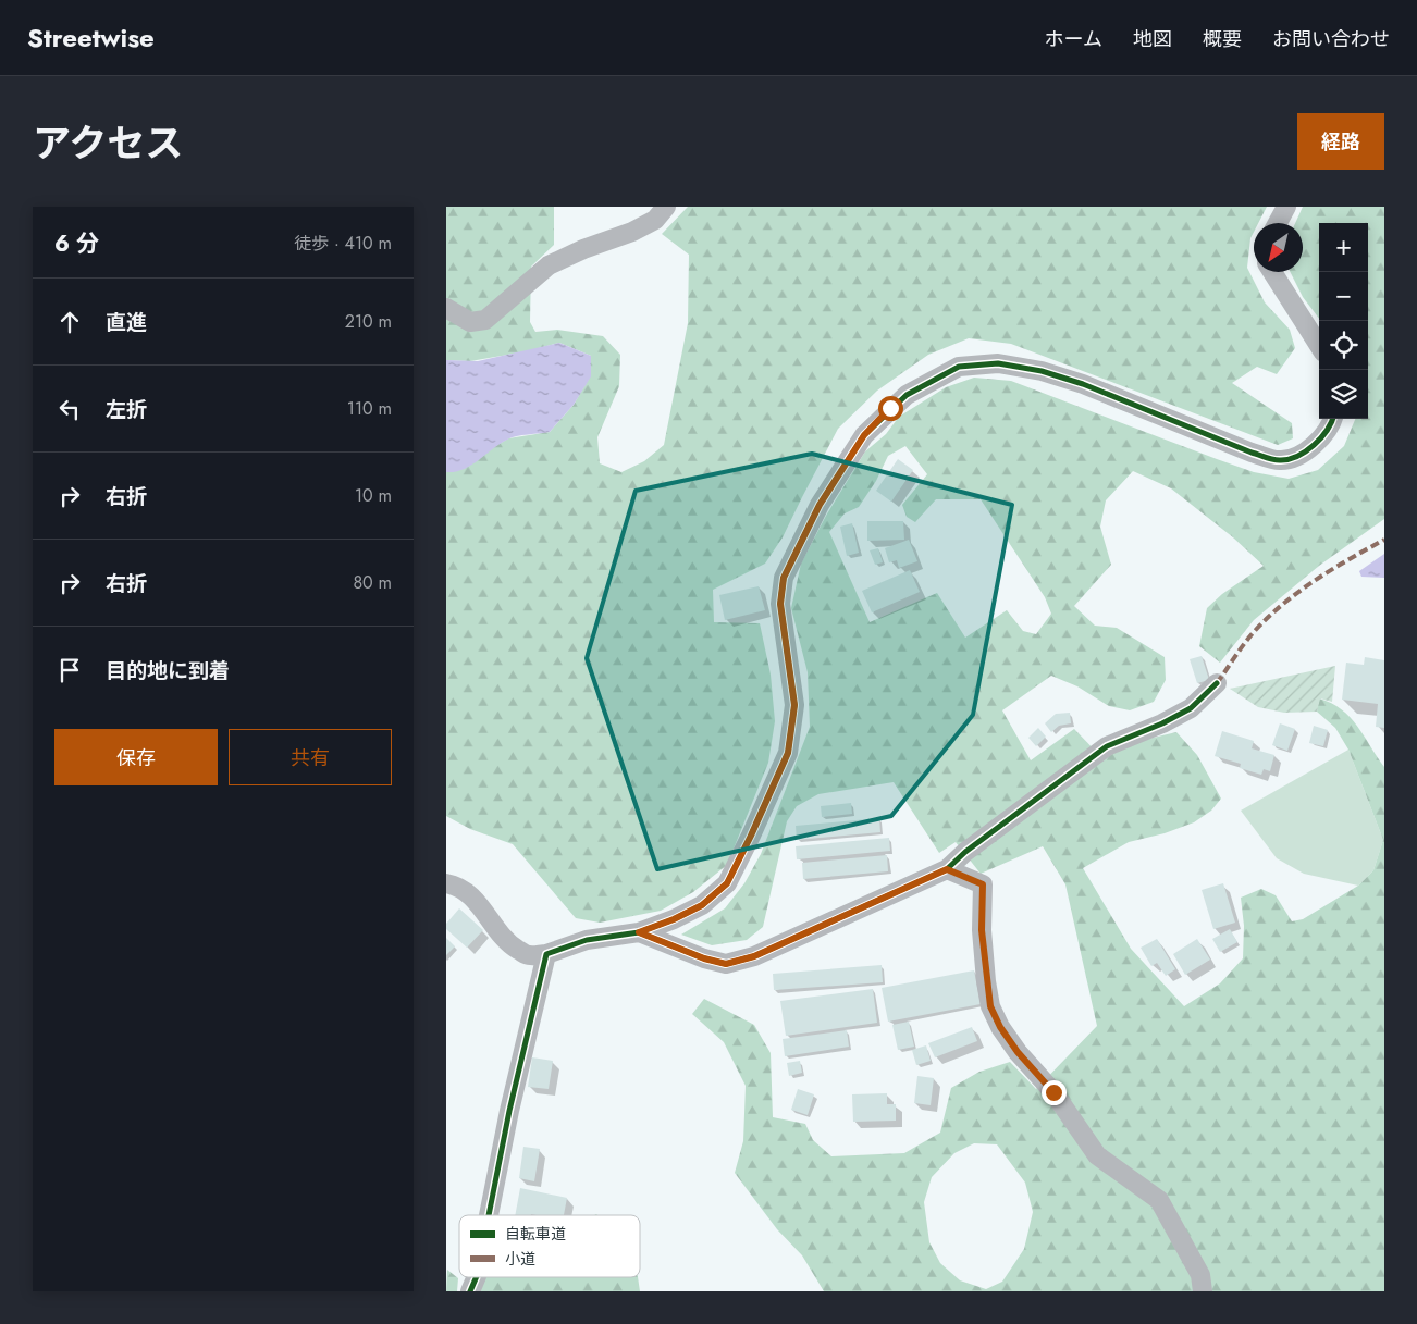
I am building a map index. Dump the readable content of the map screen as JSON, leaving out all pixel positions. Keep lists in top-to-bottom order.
{
  "legend": ["自転車道", "小道"],
  "north": "bottom left",
  "page": {
    "header": "Streetwise",
    "nav": [
      "ホーム",
      "地図",
      "概要",
      "お問い合わせ"
    ],
    "title": "アクセス",
    "buttons": [
      "経路",
      ["保存", "共有"]
    ],
    "heading": ["6 分", "徒歩 · 410 m"],
    "map_buttons": ["+", "−"],
    "list": [
      ["直進", "210 m"],
      ["左折", "110 m"],
      ["右折", "10 m"],
      ["右折", "80 m"],
      "目的地に到着"
    ]
  }
}
